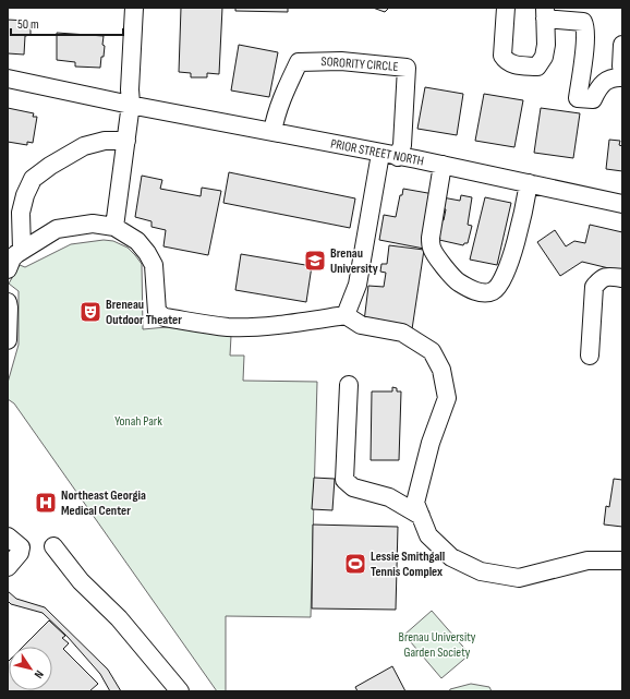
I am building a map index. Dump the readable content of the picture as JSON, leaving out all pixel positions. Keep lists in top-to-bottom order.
{
  "streets": {
    "street": ["SORORITY CIRCLE", "PRIOR STREET NORTH"]
  },
  "crossings": [
    ["SORORITY CIRCLE", "PRIOR STREET NORTH"]
  ],
  "parks": ["Yonah Park", "Brenau University Garden Society"],
  "places": {
    "school or university": ["Brenau University"],
    "theatre": ["Breneau Outdoor Theater"],
    "hospital": ["Northeast Georgia Medical Center"],
    "sports": ["Lessie Smithgall Tennis Complex"]
  },
  "scale_bar": "50 m",
  "north": "bottom right"
}
